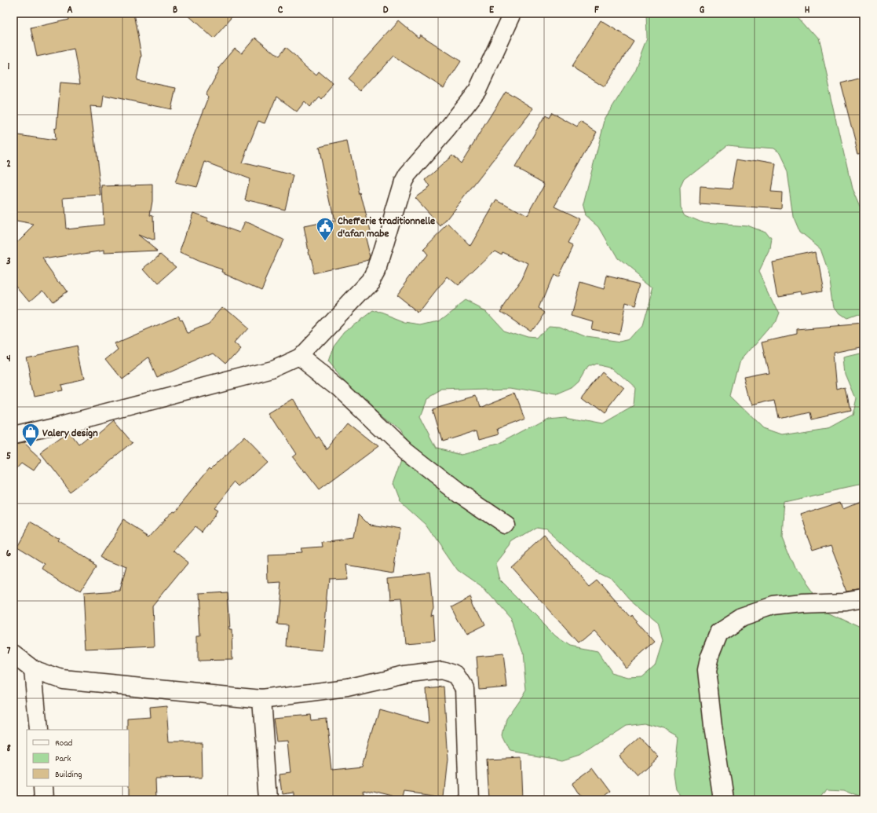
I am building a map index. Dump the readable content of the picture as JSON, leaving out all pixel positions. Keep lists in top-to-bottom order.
{
  "places": {
    "public building": ["Chefferie traditionnelle d'afan mabe"],
    "shop": ["Valery design"]
  },
  "legend": ["Road", "Park", "Building"],
  "grid": {
    "columns": [
      "A",
      "B",
      "C",
      "D",
      "E",
      "F",
      "G",
      "H"
    ],
    "rows": [
      "1",
      "2",
      "3",
      "4",
      "5",
      "6",
      "7",
      "8"
    ]
  }
}
